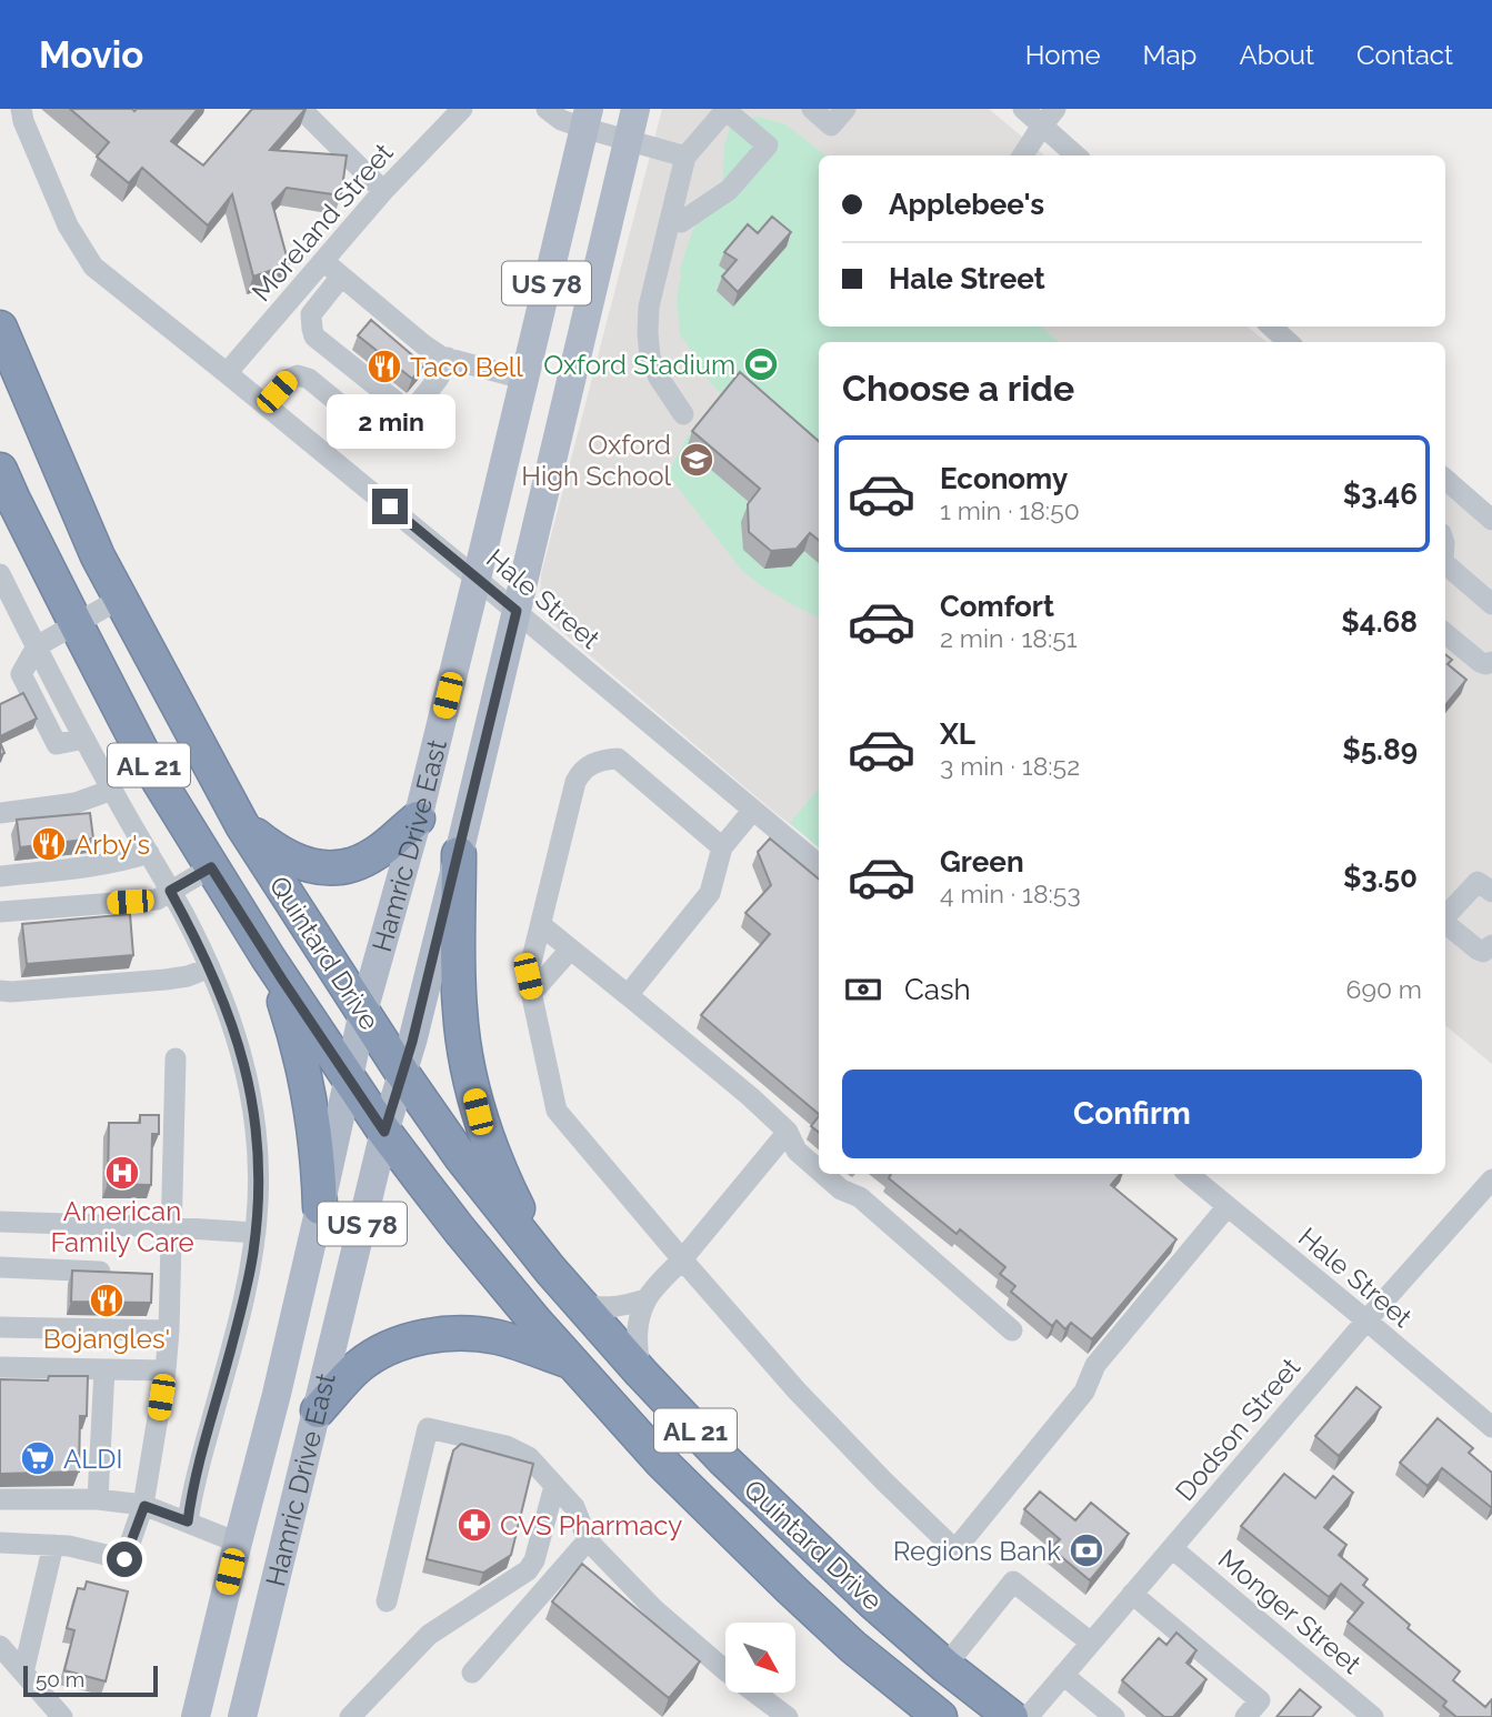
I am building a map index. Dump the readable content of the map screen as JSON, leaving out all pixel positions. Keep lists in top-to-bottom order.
{
  "streets": {
    "highway": ["AL 21", "Quintard Drive"],
    "main road": ["US 78", "Hamric Drive East"],
    "street": [
      "Moreland Street",
      "Hale Street",
      "Dodson Street",
      "Monger Street"
    ]
  },
  "crossings": [
    ["Moreland Street", "Hale Street"],
    ["Hale Street", "Hamric Drive East"],
    ["Hale Street", "Dodson Street"],
    ["Hamric Drive East", "Quintard Drive"],
    ["Dodson Street", "Monger Street"]
  ],
  "places": {
    "sports": ["Oxford Stadium"],
    "restaurant": ["Taco Bell", "Arby's", "Bojangles'"],
    "school or university": ["Oxford High School"],
    "hospital": ["American Family Care"],
    "supermarket": ["ALDI"],
    "pharmacy": ["CVS Pharmacy"],
    "bank": ["Regions Bank"]
  },
  "scale_bar": "50 m",
  "north": "bottom right",
  "page": {
    "header": "Movio",
    "nav": [
      "Home",
      "Map",
      "About",
      "Contact"
    ],
    "banner": ["Applebee's", "Hale Street"],
    "heading": "Choose a ride",
    "bubble": "2 min",
    "list": [
      {
        "name": "Economy",
        "note": "1 min · 18:50",
        "value": "$3.46"
      },
      {
        "name": "Comfort",
        "note": "2 min · 18:51",
        "value": "$4.68"
      },
      {
        "name": "XL",
        "note": "3 min · 18:52",
        "value": "$5.89"
      },
      {
        "name": "Green",
        "note": "4 min · 18:53",
        "value": "$3.50"
      }
    ],
    "pay": ["Cash", "690 m"],
    "buttons": "Confirm",
    "scale": "50 m"
  }
}
